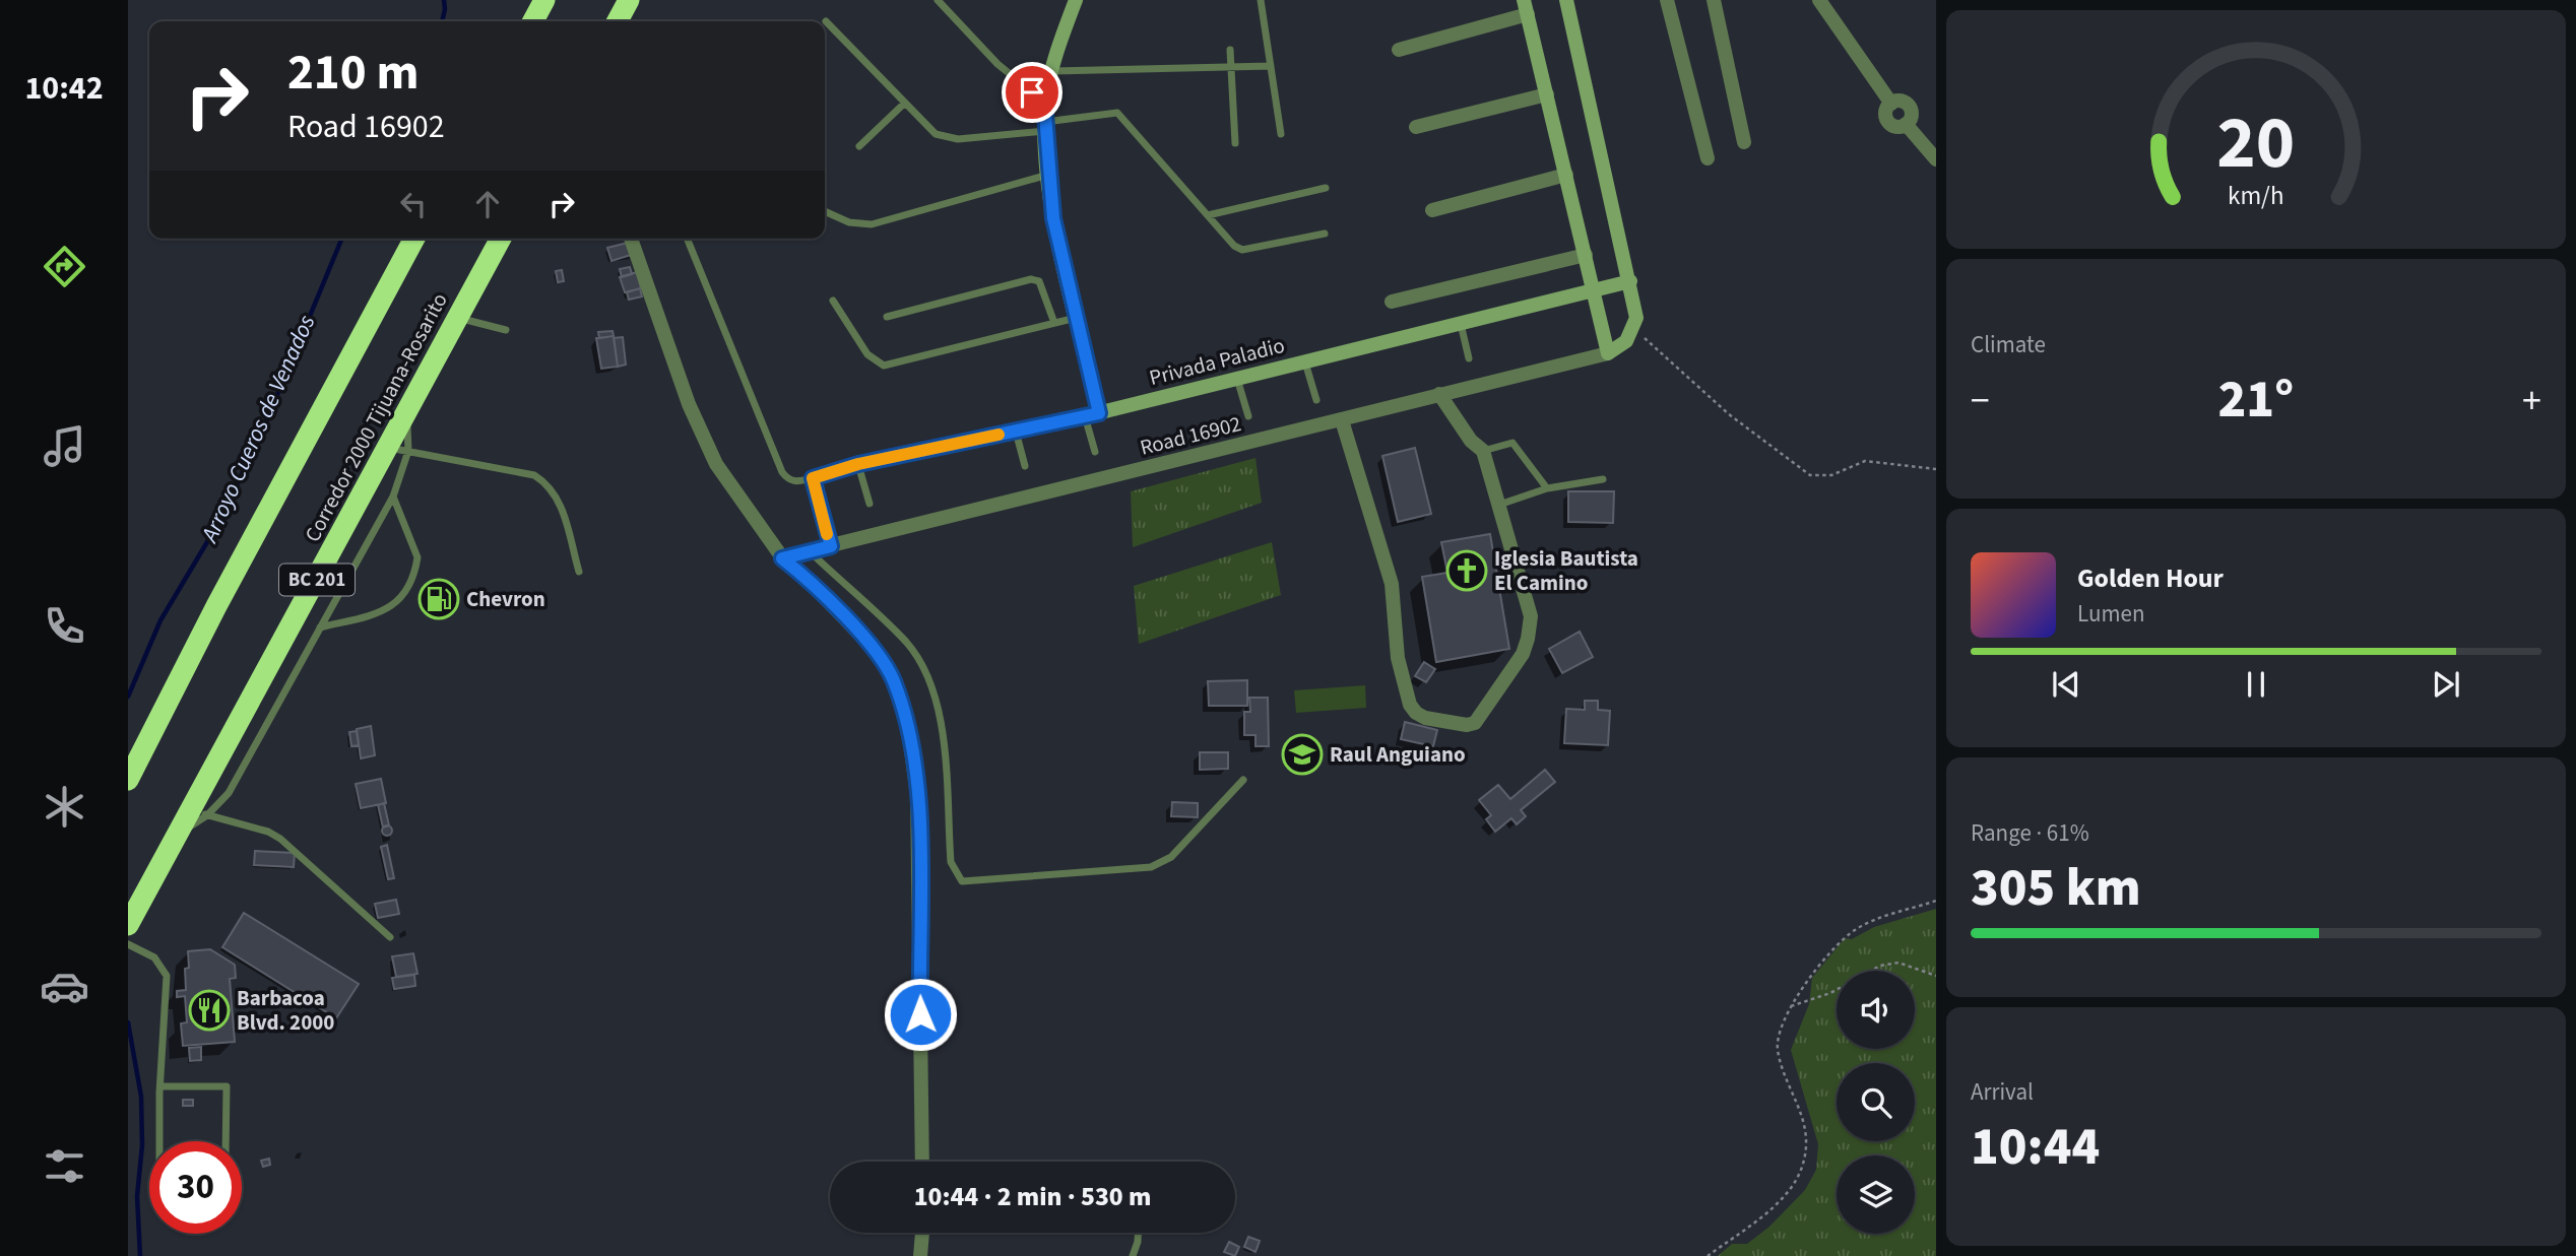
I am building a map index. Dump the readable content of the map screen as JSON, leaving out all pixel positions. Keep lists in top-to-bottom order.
{
  "streets": {
    "highway": ["Corredor 2000 Tijuana-Rosarito", "BC 201"],
    "street": ["Privada Paladio", "Road 16902"]
  },
  "water": ["Arroyo Cueros de Venados"],
  "places": {
    "church": ["Iglesia Bautista El Camino"],
    "fuel station": ["Chevron"],
    "school or university": ["Raul Anguiano"],
    "restaurant": ["Barbacoa Blvd. 2000"]
  },
  "page": {
    "tabs": "10:42",
    "turn": ["210 m", "Road 16902"],
    "tile": [
      "Climate",
      ["Range · 61%", "305 km"],
      ["Arrival", "10:44"]
    ],
    "heat": ["−", "21°", "+"],
    "song": ["Golden Hour", "Lumen"],
    "limit": "30",
    "trip": "10:44 · 2 min · 530 m",
    "gauge": ["20", "km/h"]
  }
}
